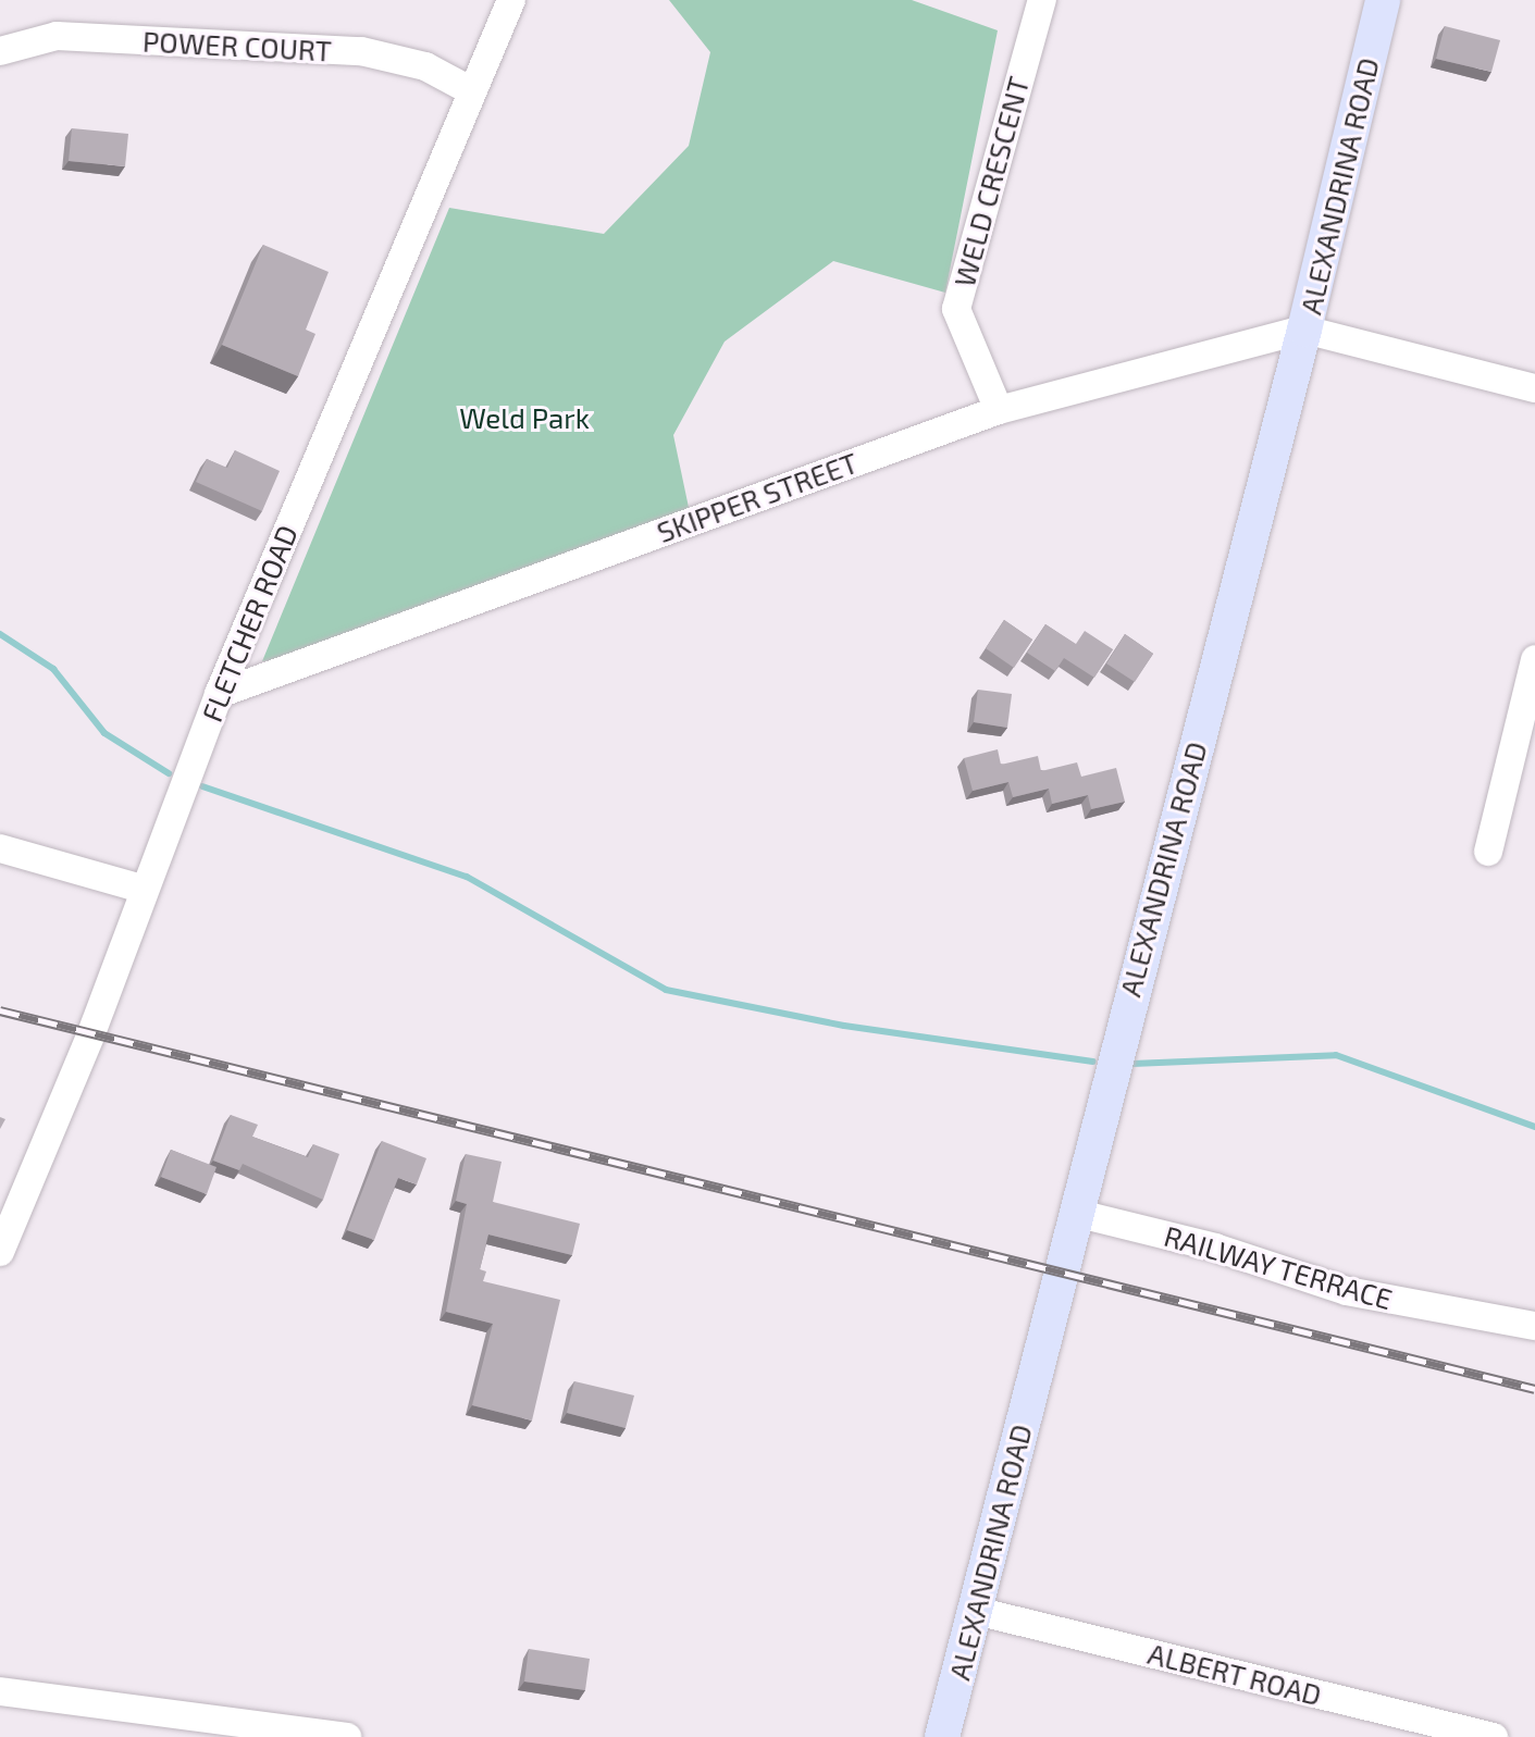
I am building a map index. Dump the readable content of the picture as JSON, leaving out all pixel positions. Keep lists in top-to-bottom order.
{
  "streets": {
    "main road": ["ALEXANDRINA ROAD"],
    "street": [
      "POWER COURT",
      "WELD CRESCENT",
      "SKIPPER STREET",
      "FLETCHER ROAD",
      "RAILWAY TERRACE",
      "ALBERT ROAD"
    ]
  },
  "crossings": [
    ["POWER COURT", "FLETCHER ROAD"],
    ["WELD CRESCENT", "SKIPPER STREET"],
    ["ALEXANDRINA ROAD", "SKIPPER STREET"],
    ["ALEXANDRINA ROAD", "RAILWAY TERRACE"],
    ["ALEXANDRINA ROAD", "ALBERT ROAD"],
    ["SKIPPER STREET", "FLETCHER ROAD"]
  ],
  "parks": ["Weld Park"]
}
